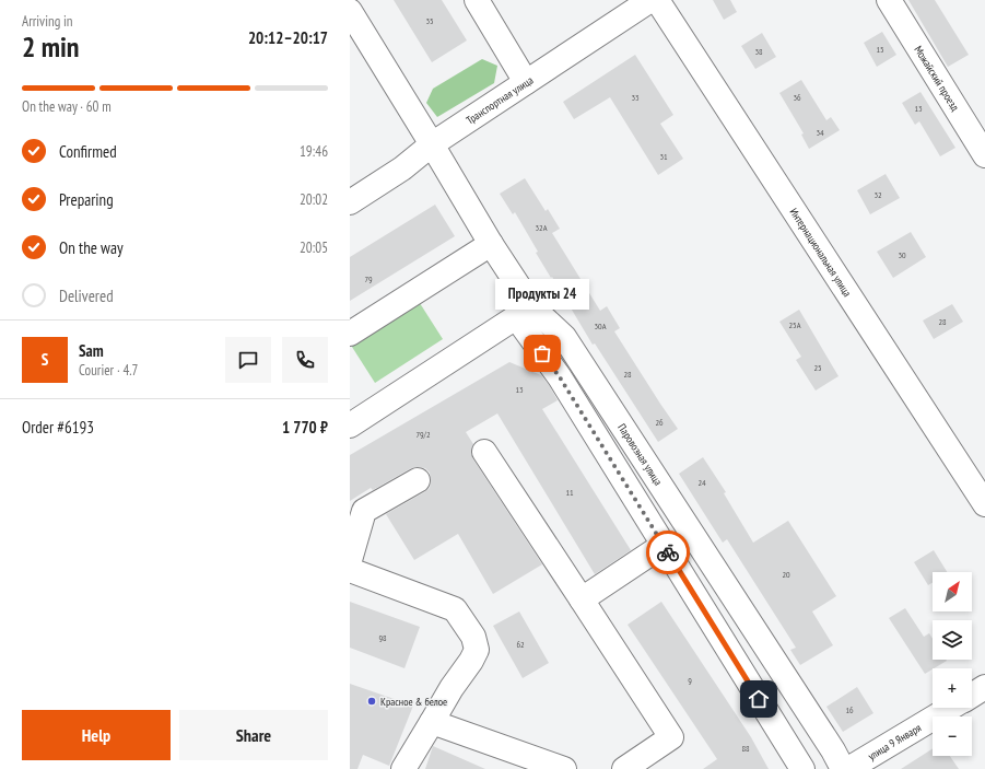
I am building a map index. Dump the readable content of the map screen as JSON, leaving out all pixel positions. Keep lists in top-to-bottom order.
{
  "streets": {
    "street": [
      "Можайский проезд",
      "Транспортная улица",
      "Интернациональная улица",
      "Паровозная улица",
      "улица 9 Января"
    ]
  },
  "crossings": [
    ["Транспортная улица", "Паровозная улица"]
  ],
  "places": ["Продукты 24", "Красное & белое"],
  "house_numbers": [
    "35",
    "15",
    "38",
    "33",
    "36",
    "13",
    "34",
    "31",
    "32",
    "32А",
    "30",
    "79",
    "28",
    "25А",
    "30А",
    "25",
    "28",
    "13",
    "26",
    "79/2",
    "24",
    "11",
    "20",
    "98",
    "62",
    "9",
    "16",
    "88"
  ],
  "north": "top right",
  "page": {
    "heading": ["2 min", "Arriving in", "20:12–20:17"],
    "panel": [
      "Sam",
      "Courier · 4.7",
      "Order #6193",
      "1 770 ₽"
    ],
    "bar": "On the way · 60 m",
    "list": [
      ["Confirmed", "19:46"],
      ["Preparing", "20:02"],
      ["On the way", "20:05"],
      "Delivered"
    ],
    "bubble": "Продукты 24",
    "round": "S",
    "map_buttons": ["+", "−"],
    "buttons": ["Help", "Share"]
  }
}
